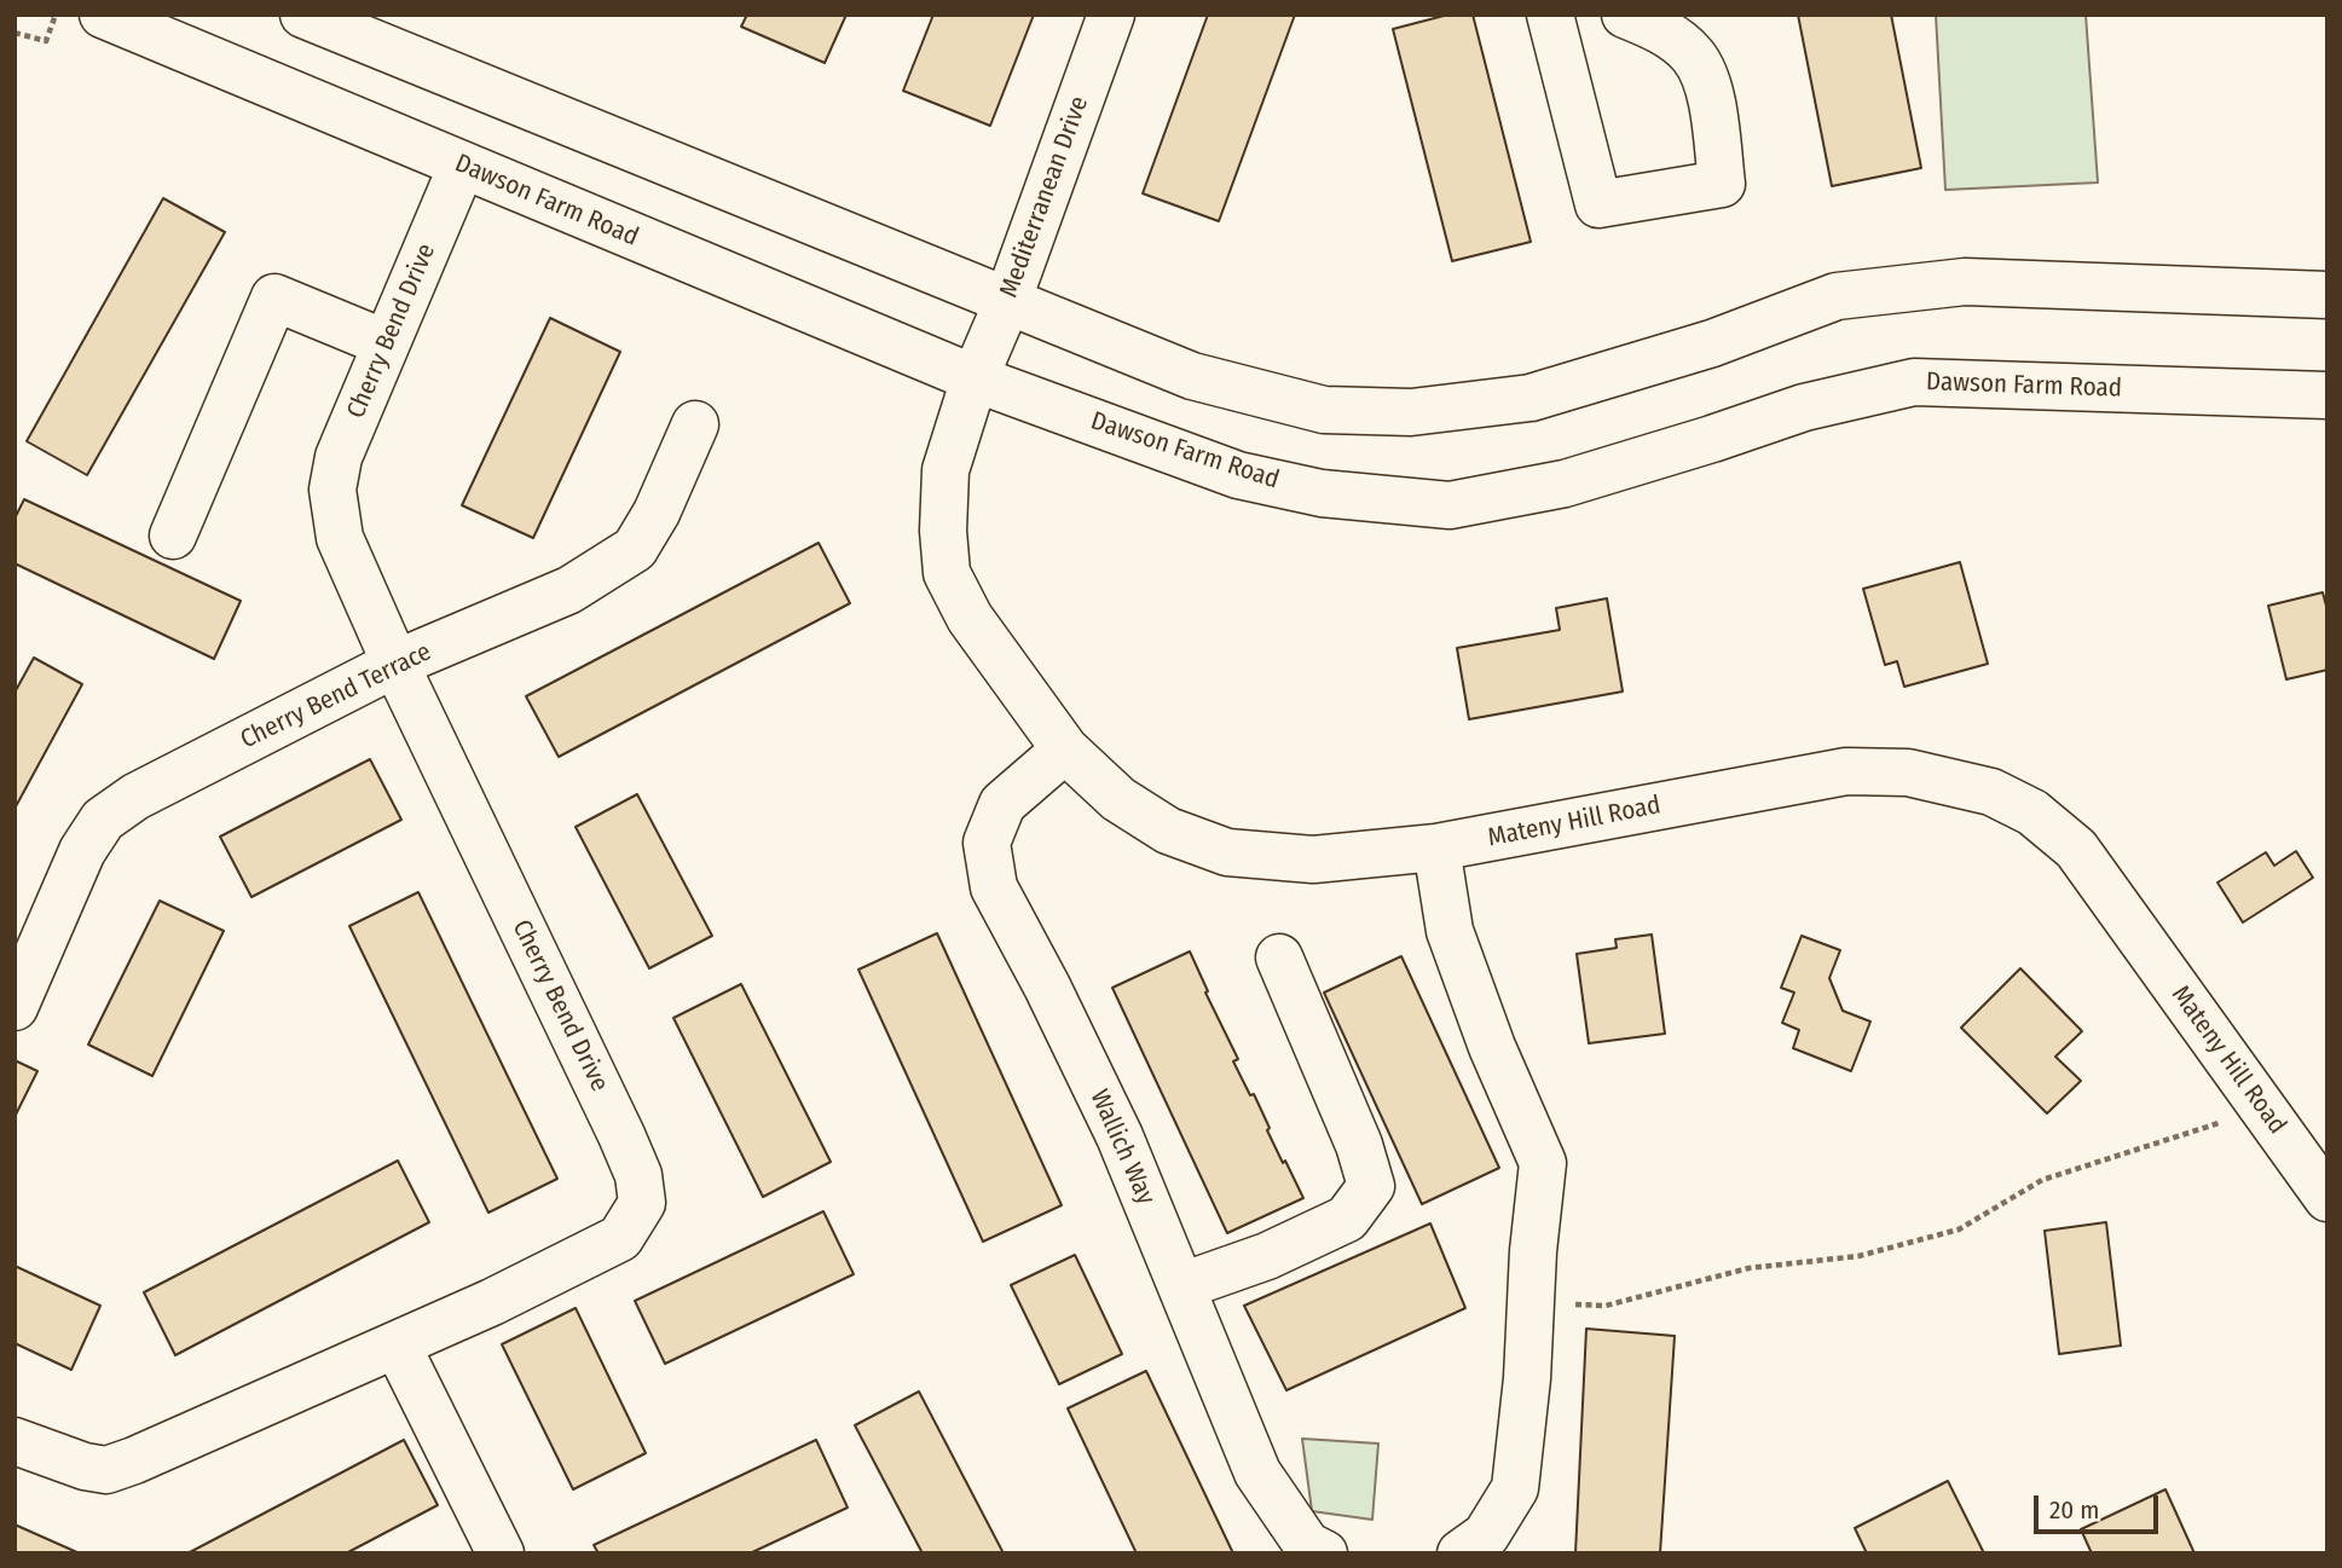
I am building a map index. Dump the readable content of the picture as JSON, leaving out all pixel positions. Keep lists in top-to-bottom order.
{
  "streets": {
    "street": [
      "Mediterranean Drive",
      "Dawson Farm Road",
      "Cherry Bend Drive",
      "Cherry Bend Terrace",
      "Mateny Hill Road",
      "Wallich Way"
    ]
  },
  "crossings": [
    ["Mediterranean Drive", "Dawson Farm Road"],
    ["Mediterranean Drive", "Mateny Hill Road"],
    ["Dawson Farm Road", "Cherry Bend Drive"],
    ["Dawson Farm Road", "Mateny Hill Road"],
    ["Cherry Bend Drive", "Cherry Bend Terrace"],
    ["Mateny Hill Road", "Wallich Way"]
  ],
  "scale_bar": "20 m"
}
